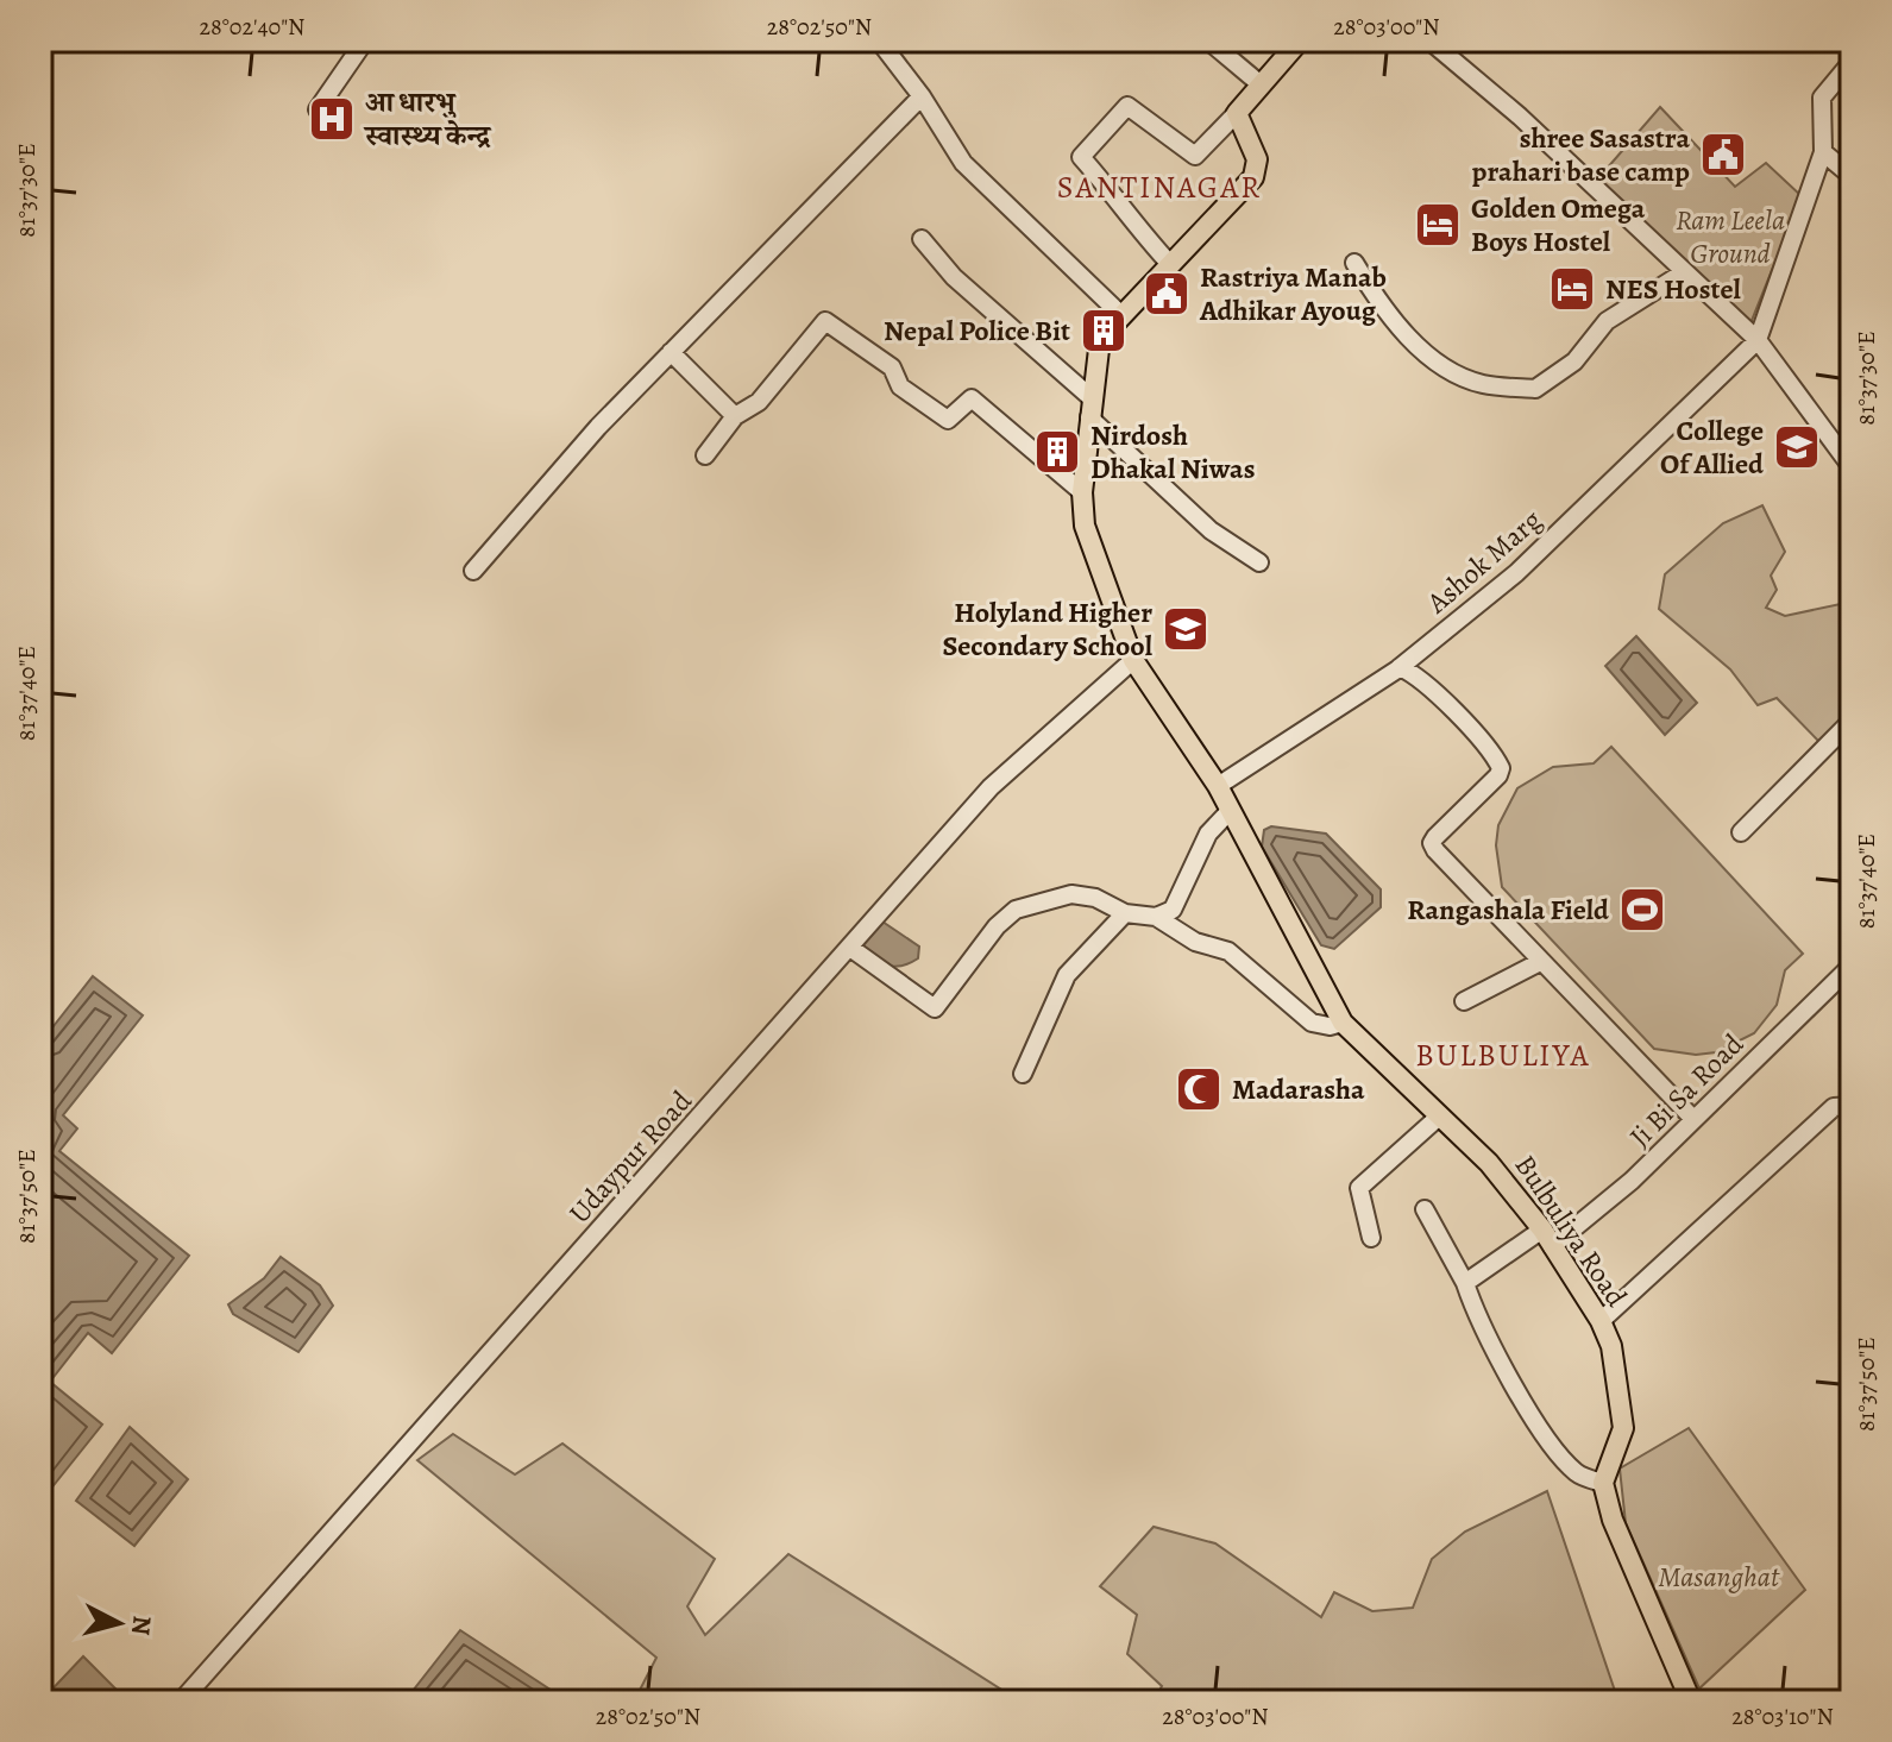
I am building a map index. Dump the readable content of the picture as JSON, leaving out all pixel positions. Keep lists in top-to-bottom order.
{
  "streets": {
    "main road": ["Bulbuliya Road"],
    "street": ["Ashok Marg", "Ji Bi Sa Road", "Udaypur Road"]
  },
  "crossings": [
    ["Ashok Marg", "Bulbuliya Road"],
    ["Ji Bi Sa Road", "Bulbuliya Road"],
    ["Udaypur Road", "Bulbuliya Road"]
  ],
  "districts": ["SANTINAGAR", "BULBULIYA"],
  "parks": ["Ram Leela Ground", "Masanghat"],
  "places": {
    "hospital": ["आ धारभु स्वास्थ्य केन्द्र"],
    "public building": ["shree Sasastra prahari base camp", "Rastriya Manab Adhikar Ayoug"],
    "hotel": ["Golden Omega Boys Hostel", "NES Hostel"],
    "building": ["Nepal Police Bit", "Nirdosh Dhakal Niwas"],
    "school or university": ["College Of Allied", "Holyland Higher Secondary School"],
    "sports": ["Rangashala Field"],
    "mosque": ["Madarasha"]
  },
  "north": "right",
  "coordinates": [
    "28°02'40\"N",
    "28°02'50\"N",
    "28°03'00\"N",
    "81°37'30\"E",
    "81°37'40\"E",
    "81°37'50\"E",
    "28°03'10\"N"
  ]
}
